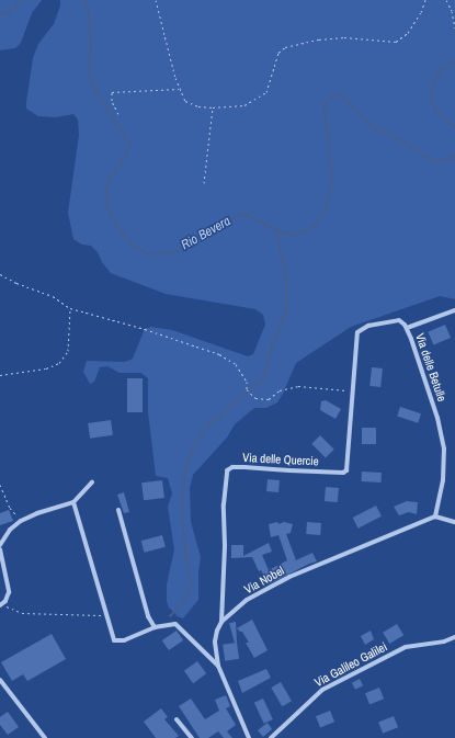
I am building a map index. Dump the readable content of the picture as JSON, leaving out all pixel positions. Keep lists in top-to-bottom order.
{
  "streets": {
    "street": [
      "Via delle Betulle",
      "Via delle Quercie",
      "Via Nobel",
      "Via Galileo Galilei"
    ]
  },
  "crossings": [
    ["Via delle Betulle", "Via delle Quercie"],
    ["Via delle Betulle", "Via Nobel"],
    ["Via delle Quercie", "Via Nobel"]
  ],
  "water": ["Rio Bevera"]
}
